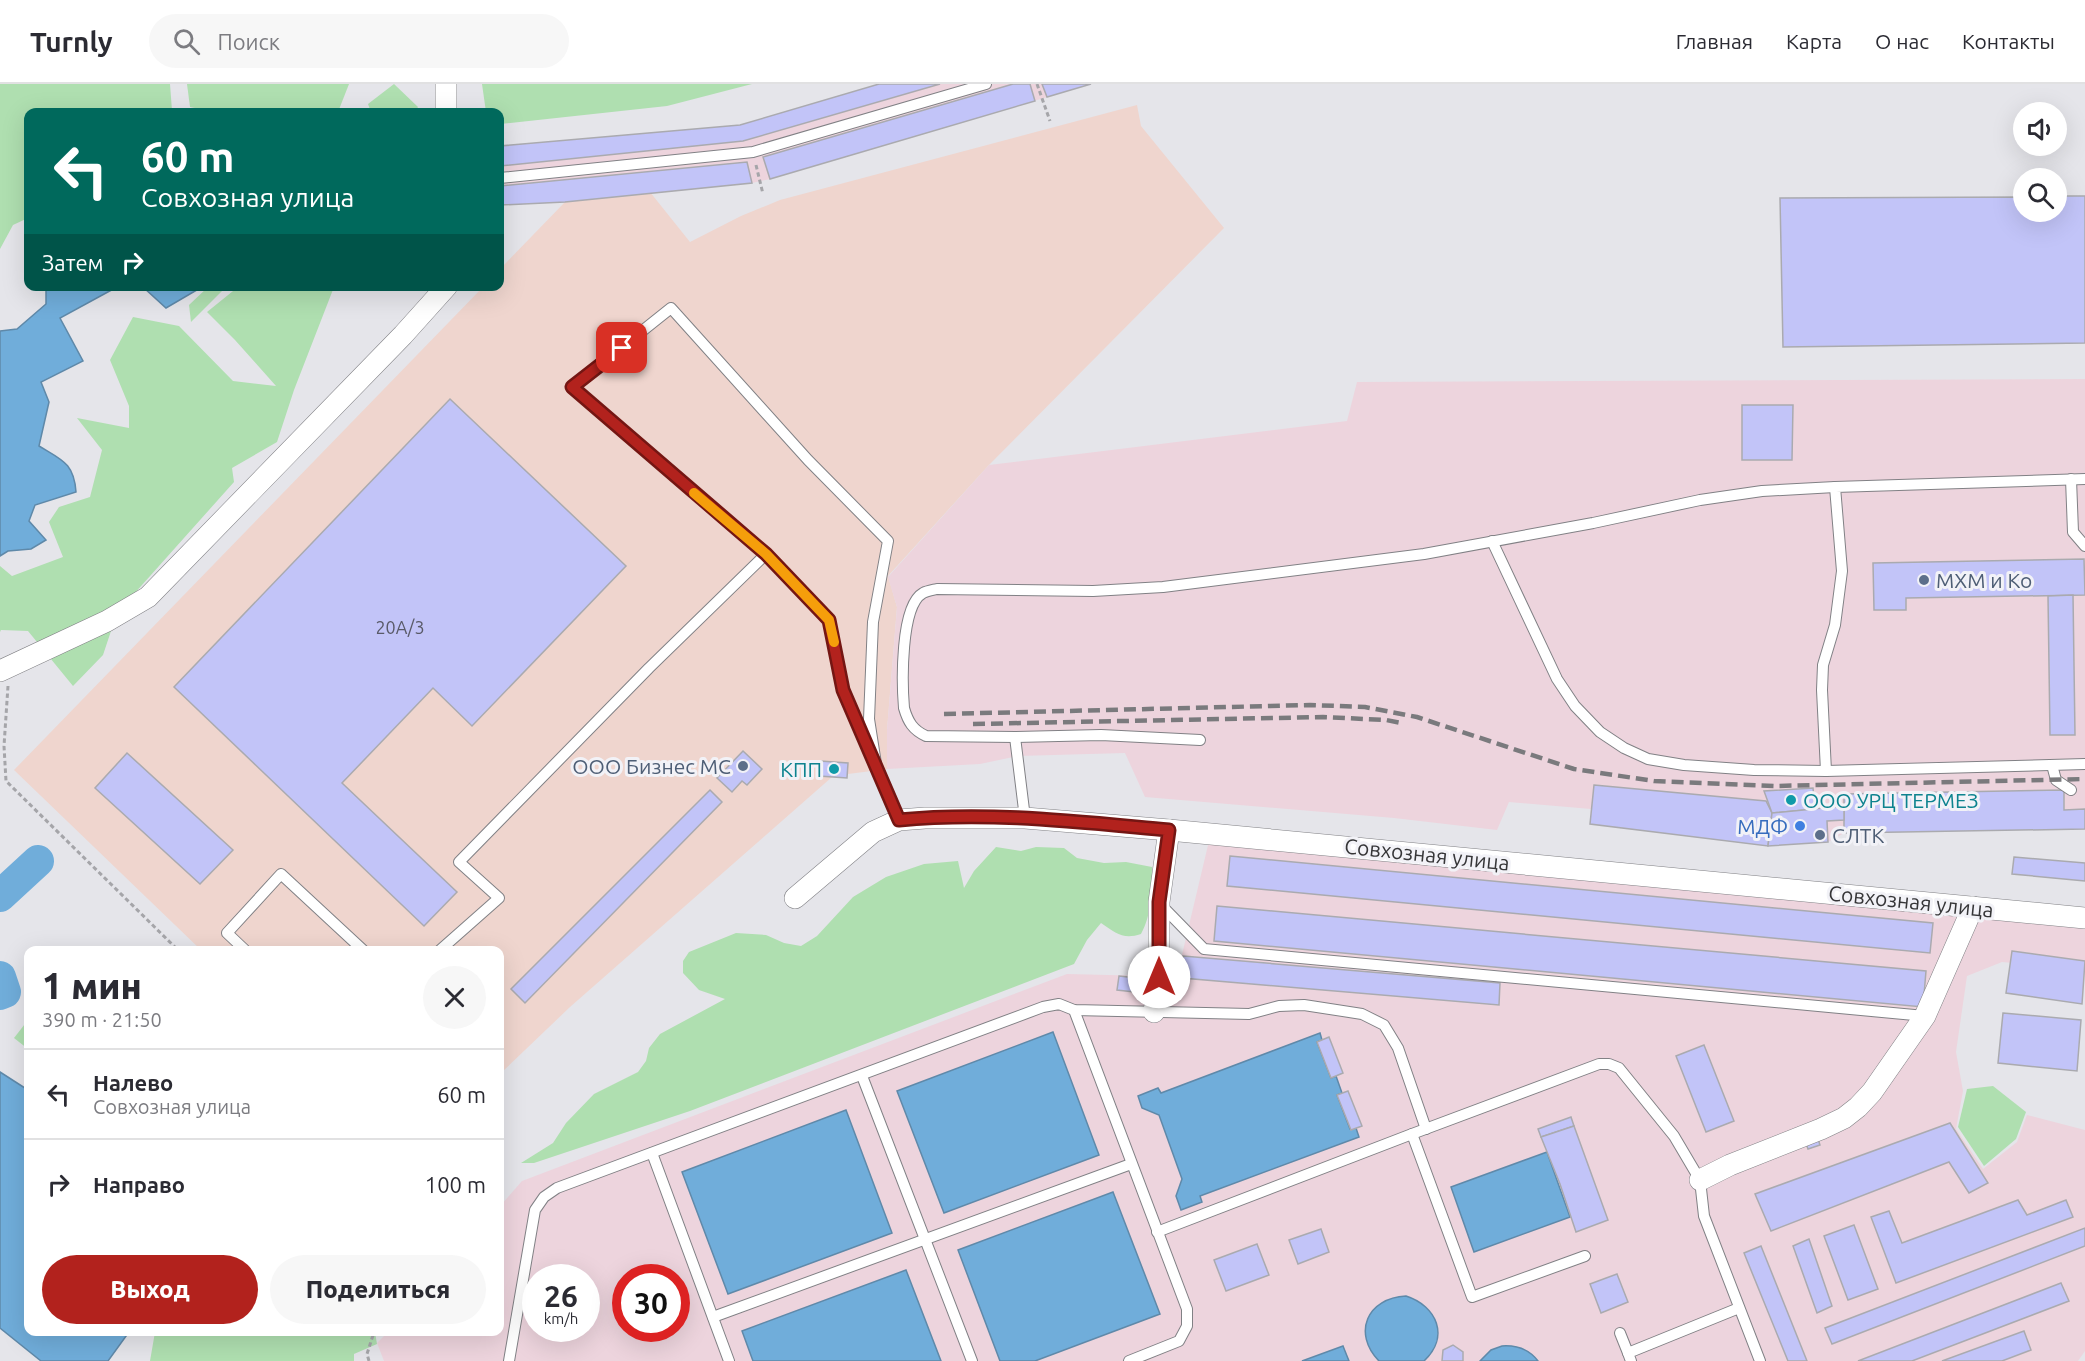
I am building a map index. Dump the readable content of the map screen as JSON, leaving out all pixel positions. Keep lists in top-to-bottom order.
{
  "streets": {
    "street": ["Совхозная улица"]
  },
  "places": [
    "МХМ и Ко",
    "ООО Бизнес МС",
    "КПП",
    "ООО УРЦ ТЕРМЕЗ",
    "МДФ",
    "СЛТК"
  ],
  "house_numbers": ["20А/3"],
  "page": {
    "header": "Turnly",
    "search": "Поиск",
    "nav": [
      "Главная",
      "Карта",
      "О нас",
      "Контакты"
    ],
    "turn": ["60 m", "Совхозная улица"],
    "then": "Затем",
    "heading": ["1 мин", "390 m · 21:50"],
    "list": [
      {
        "name": "Налево",
        "note": "Совхозная улица",
        "value": "60 m"
      },
      {
        "name": "Направо",
        "value": "100 m"
      }
    ],
    "buttons": ["Выход", "Поделиться"],
    "speed": "26 km/h",
    "limit": "30"
  }
}
